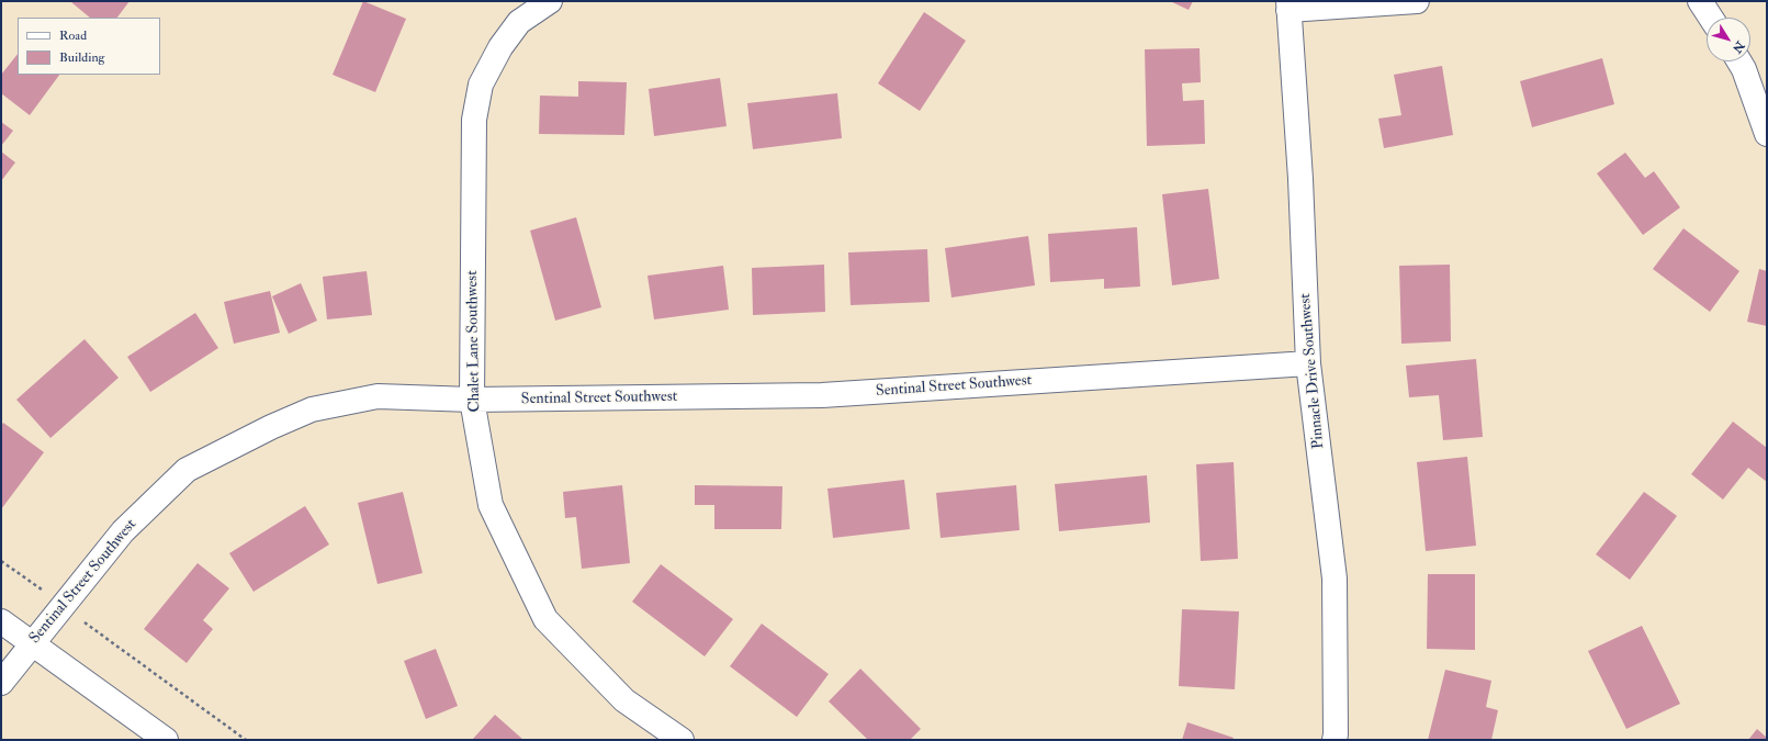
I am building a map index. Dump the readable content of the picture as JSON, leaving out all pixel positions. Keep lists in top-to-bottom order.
{
  "streets": {
    "street": ["Chalet Lane Southwest", "Pinnacle Drive Southwest", "Sentinal Street Southwest"]
  },
  "crossings": [
    ["Chalet Lane Southwest", "Sentinal Street Southwest"],
    ["Pinnacle Drive Southwest", "Sentinal Street Southwest"]
  ],
  "legend": ["Road", "Building"],
  "north": "bottom right"
}
